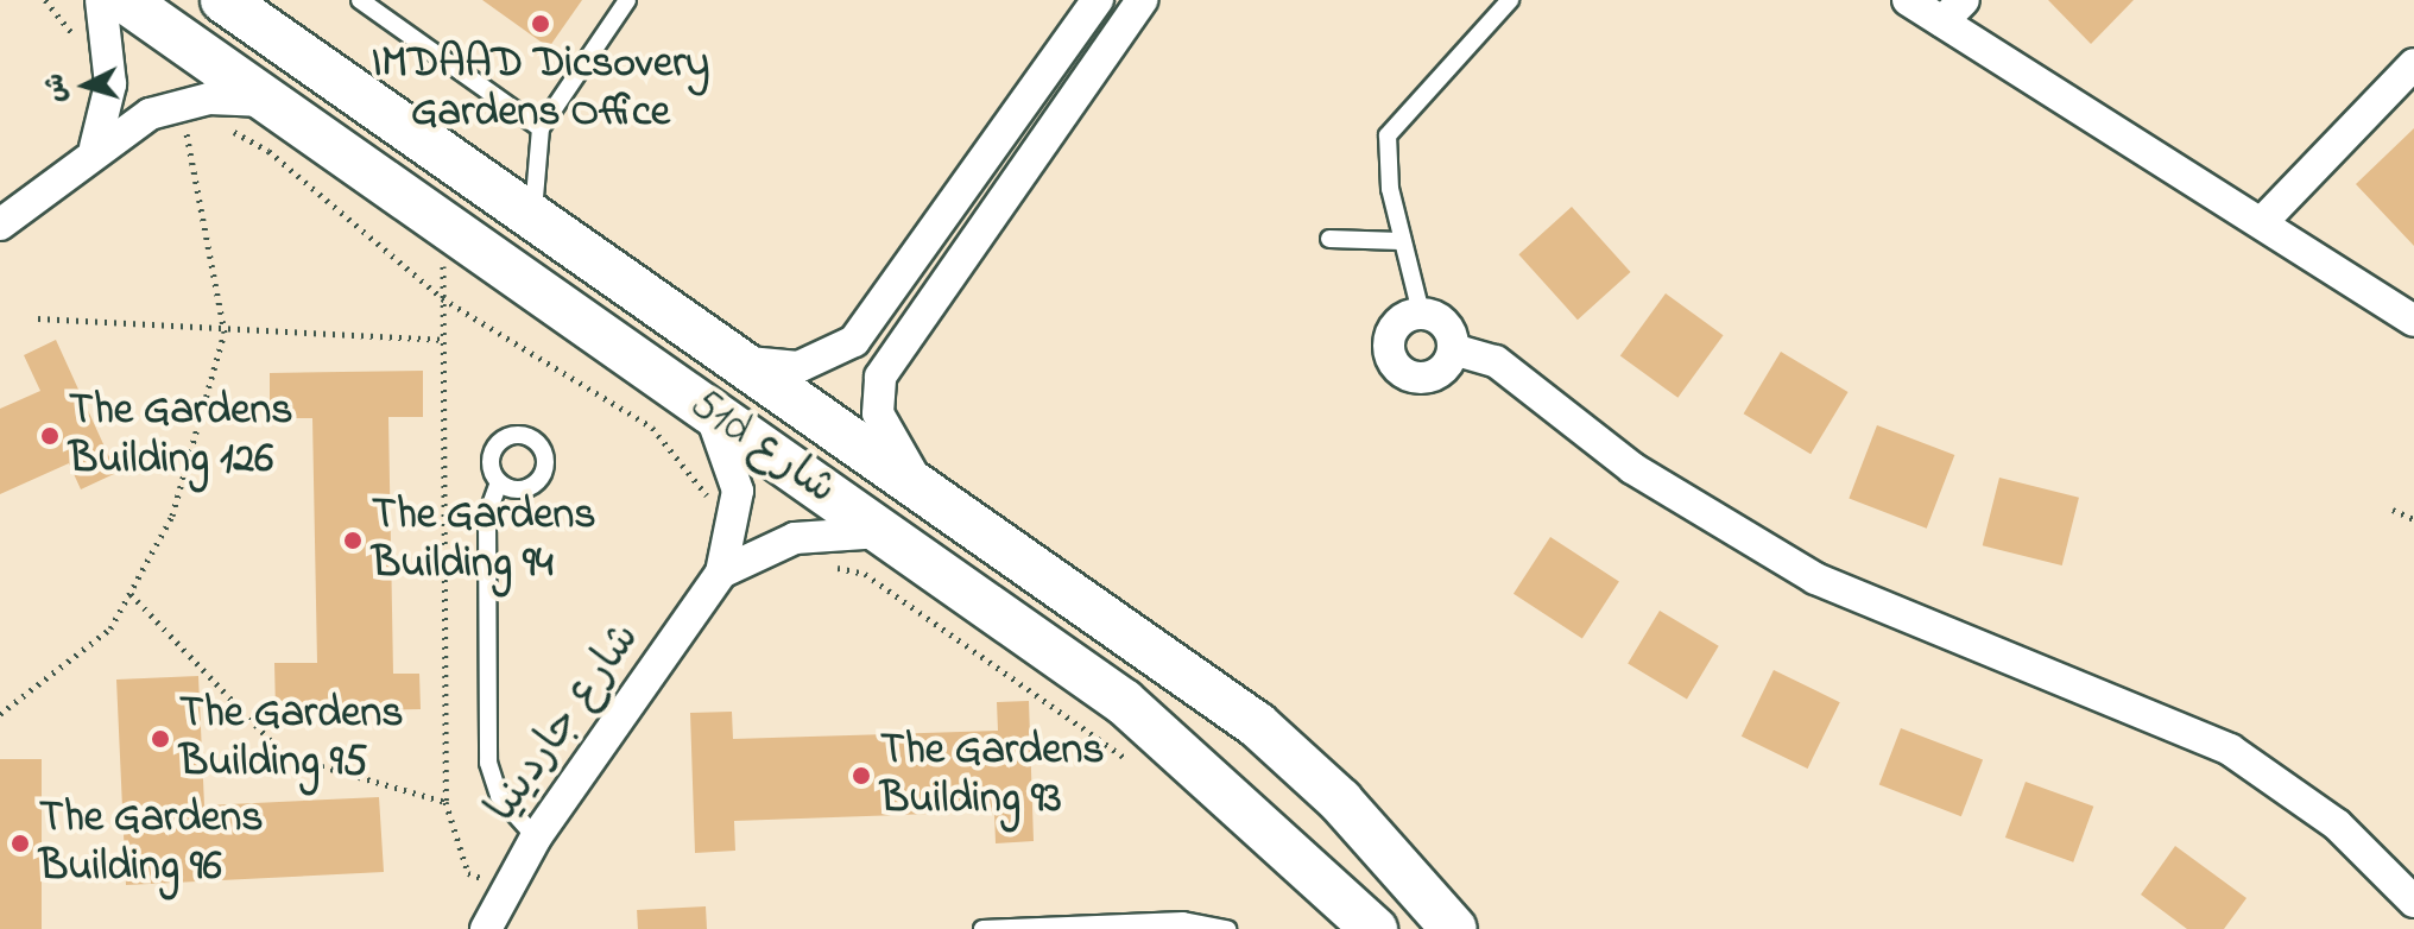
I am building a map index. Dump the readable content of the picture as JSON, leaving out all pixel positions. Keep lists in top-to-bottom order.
{
  "streets": {
    "street": ["51d شارع", "شارع جاردينيا"]
  },
  "crossings": [
    ["51d شارع", "شارع جاردينيا"]
  ],
  "places": [
    "IMDAAD Dicsovery Gardens Office",
    "The Gardens Building 126",
    "The Gardens Building 94",
    "The Gardens Building 95",
    "The Gardens Building 93",
    "The Gardens Building 96"
  ],
  "north": "left"
}
